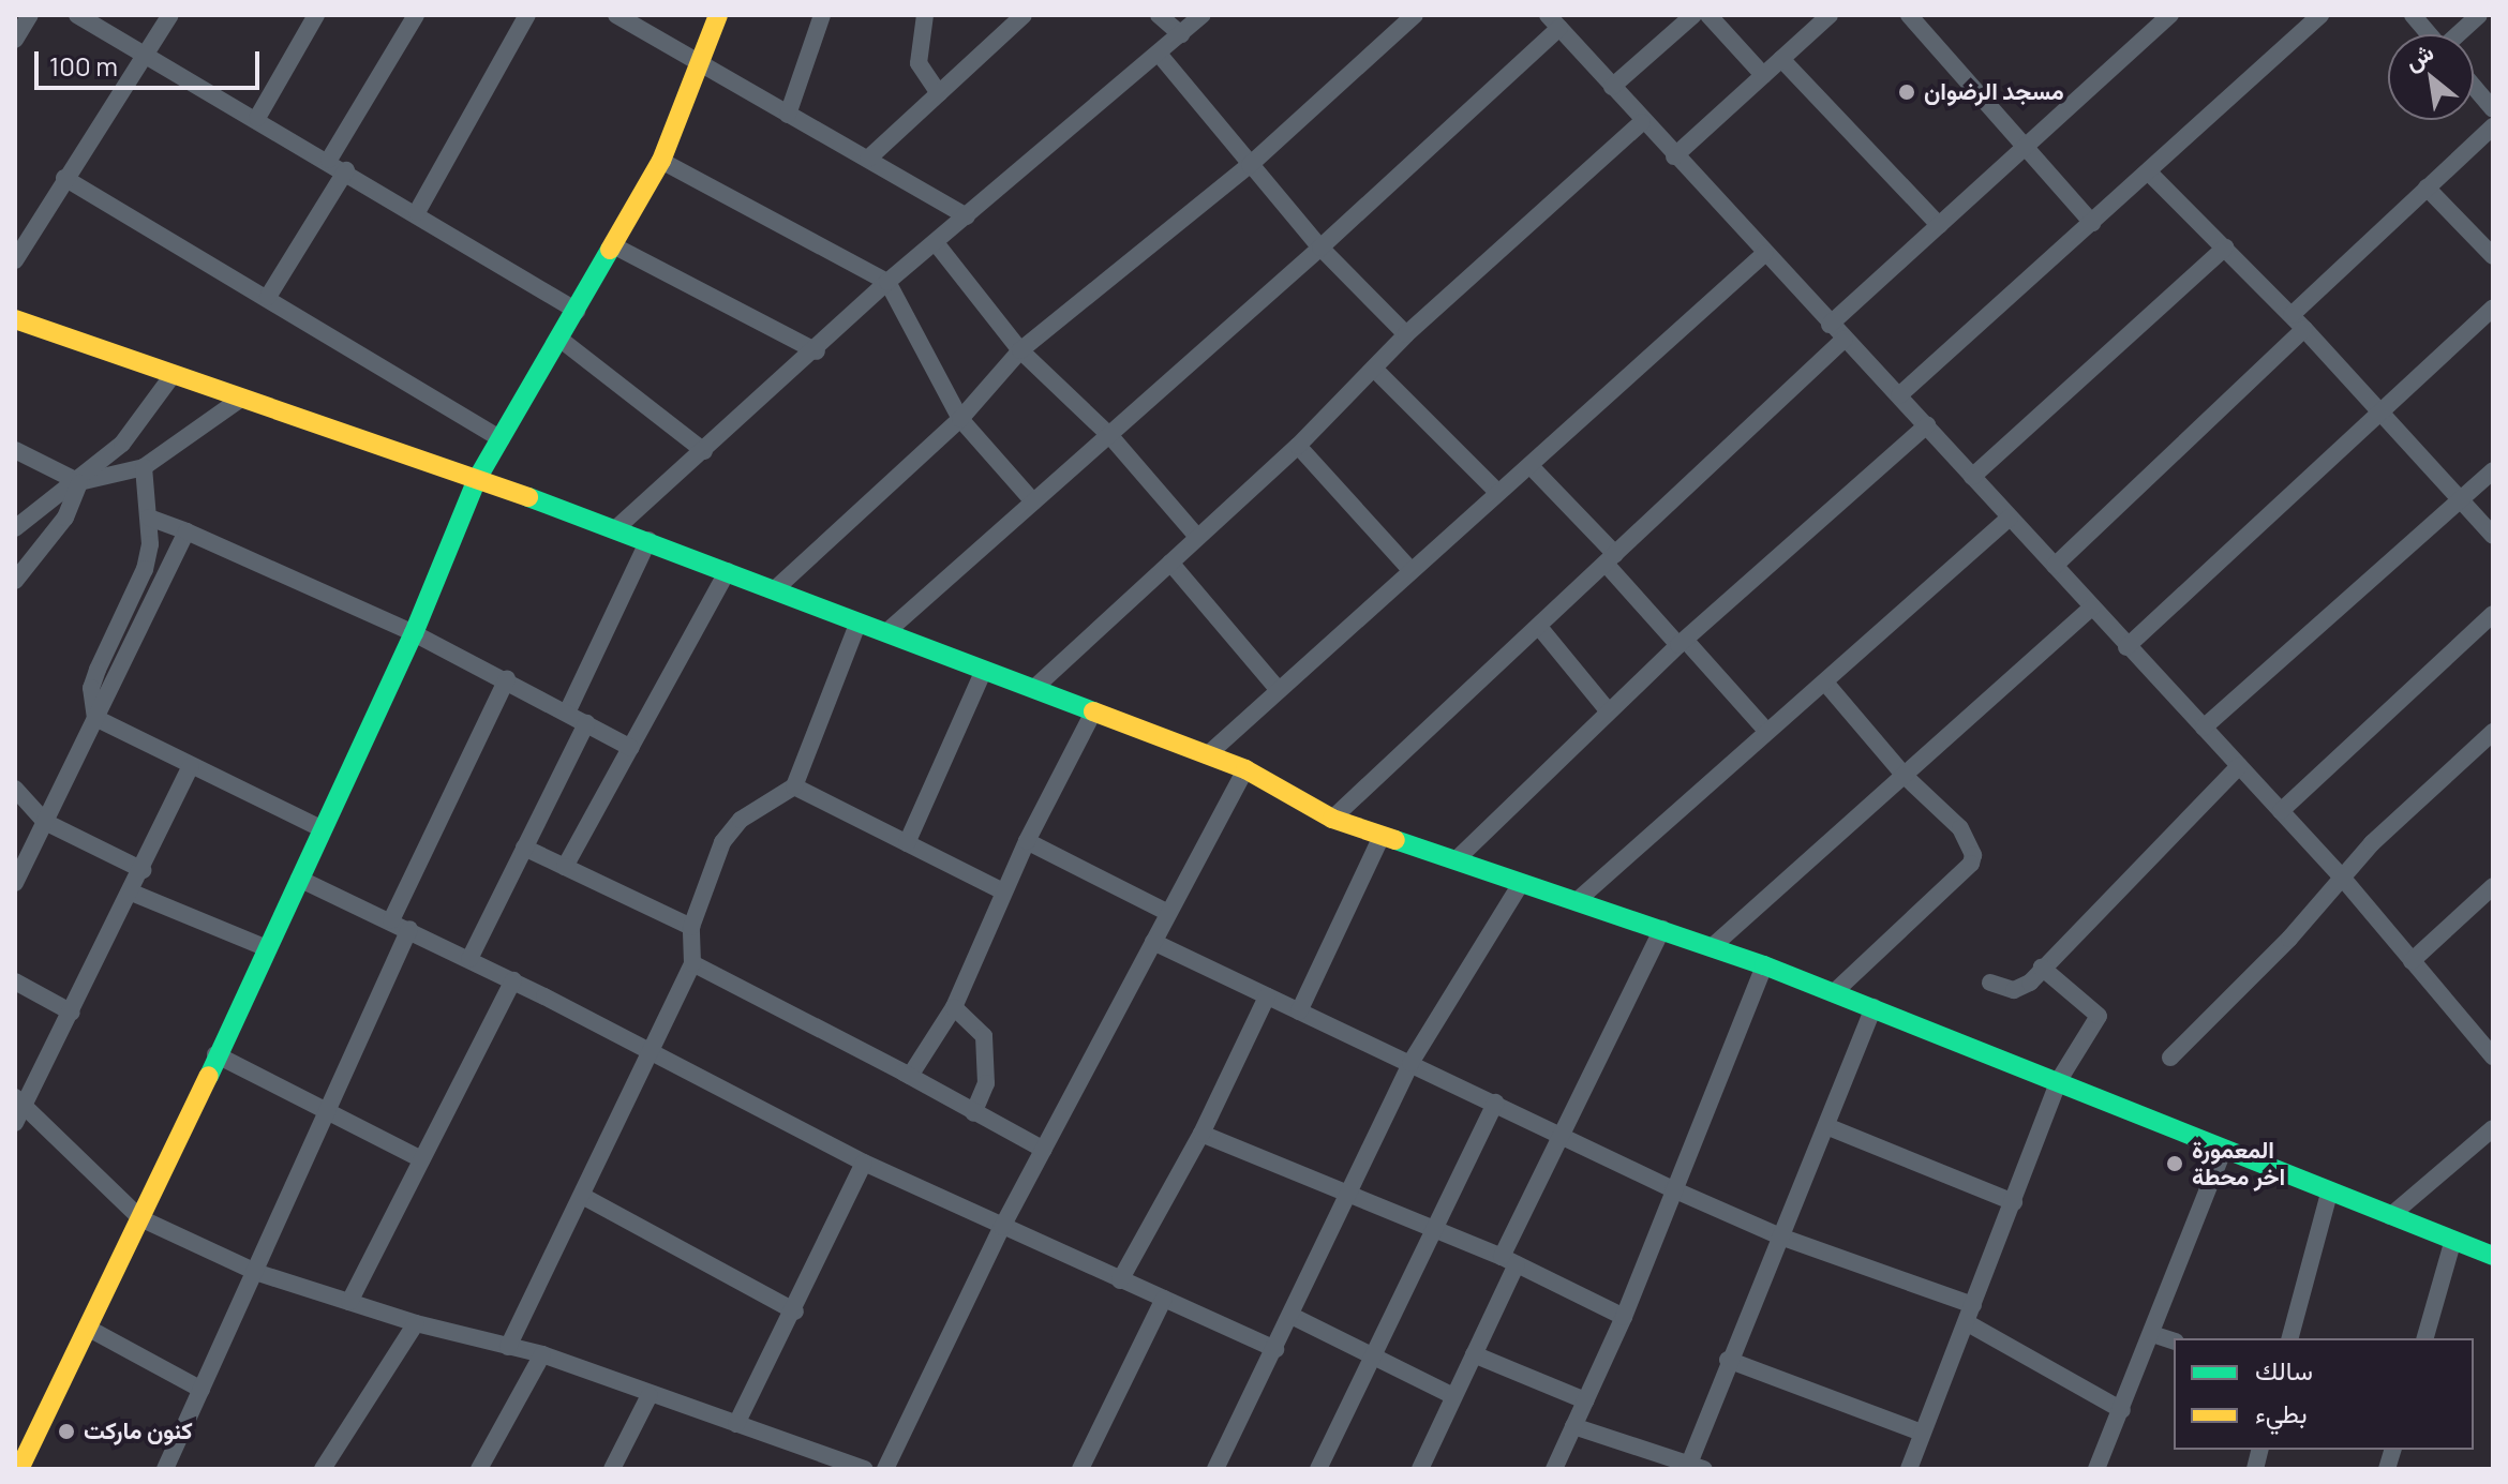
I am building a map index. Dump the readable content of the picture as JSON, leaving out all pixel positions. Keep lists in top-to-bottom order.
{
  "places": ["مسجد الرضوان", "المعمورة اخر محطة", "كنون ماركت"],
  "legend": ["سالك", "بطيء"],
  "scale_bar": "100 m",
  "north": "top left"
}
